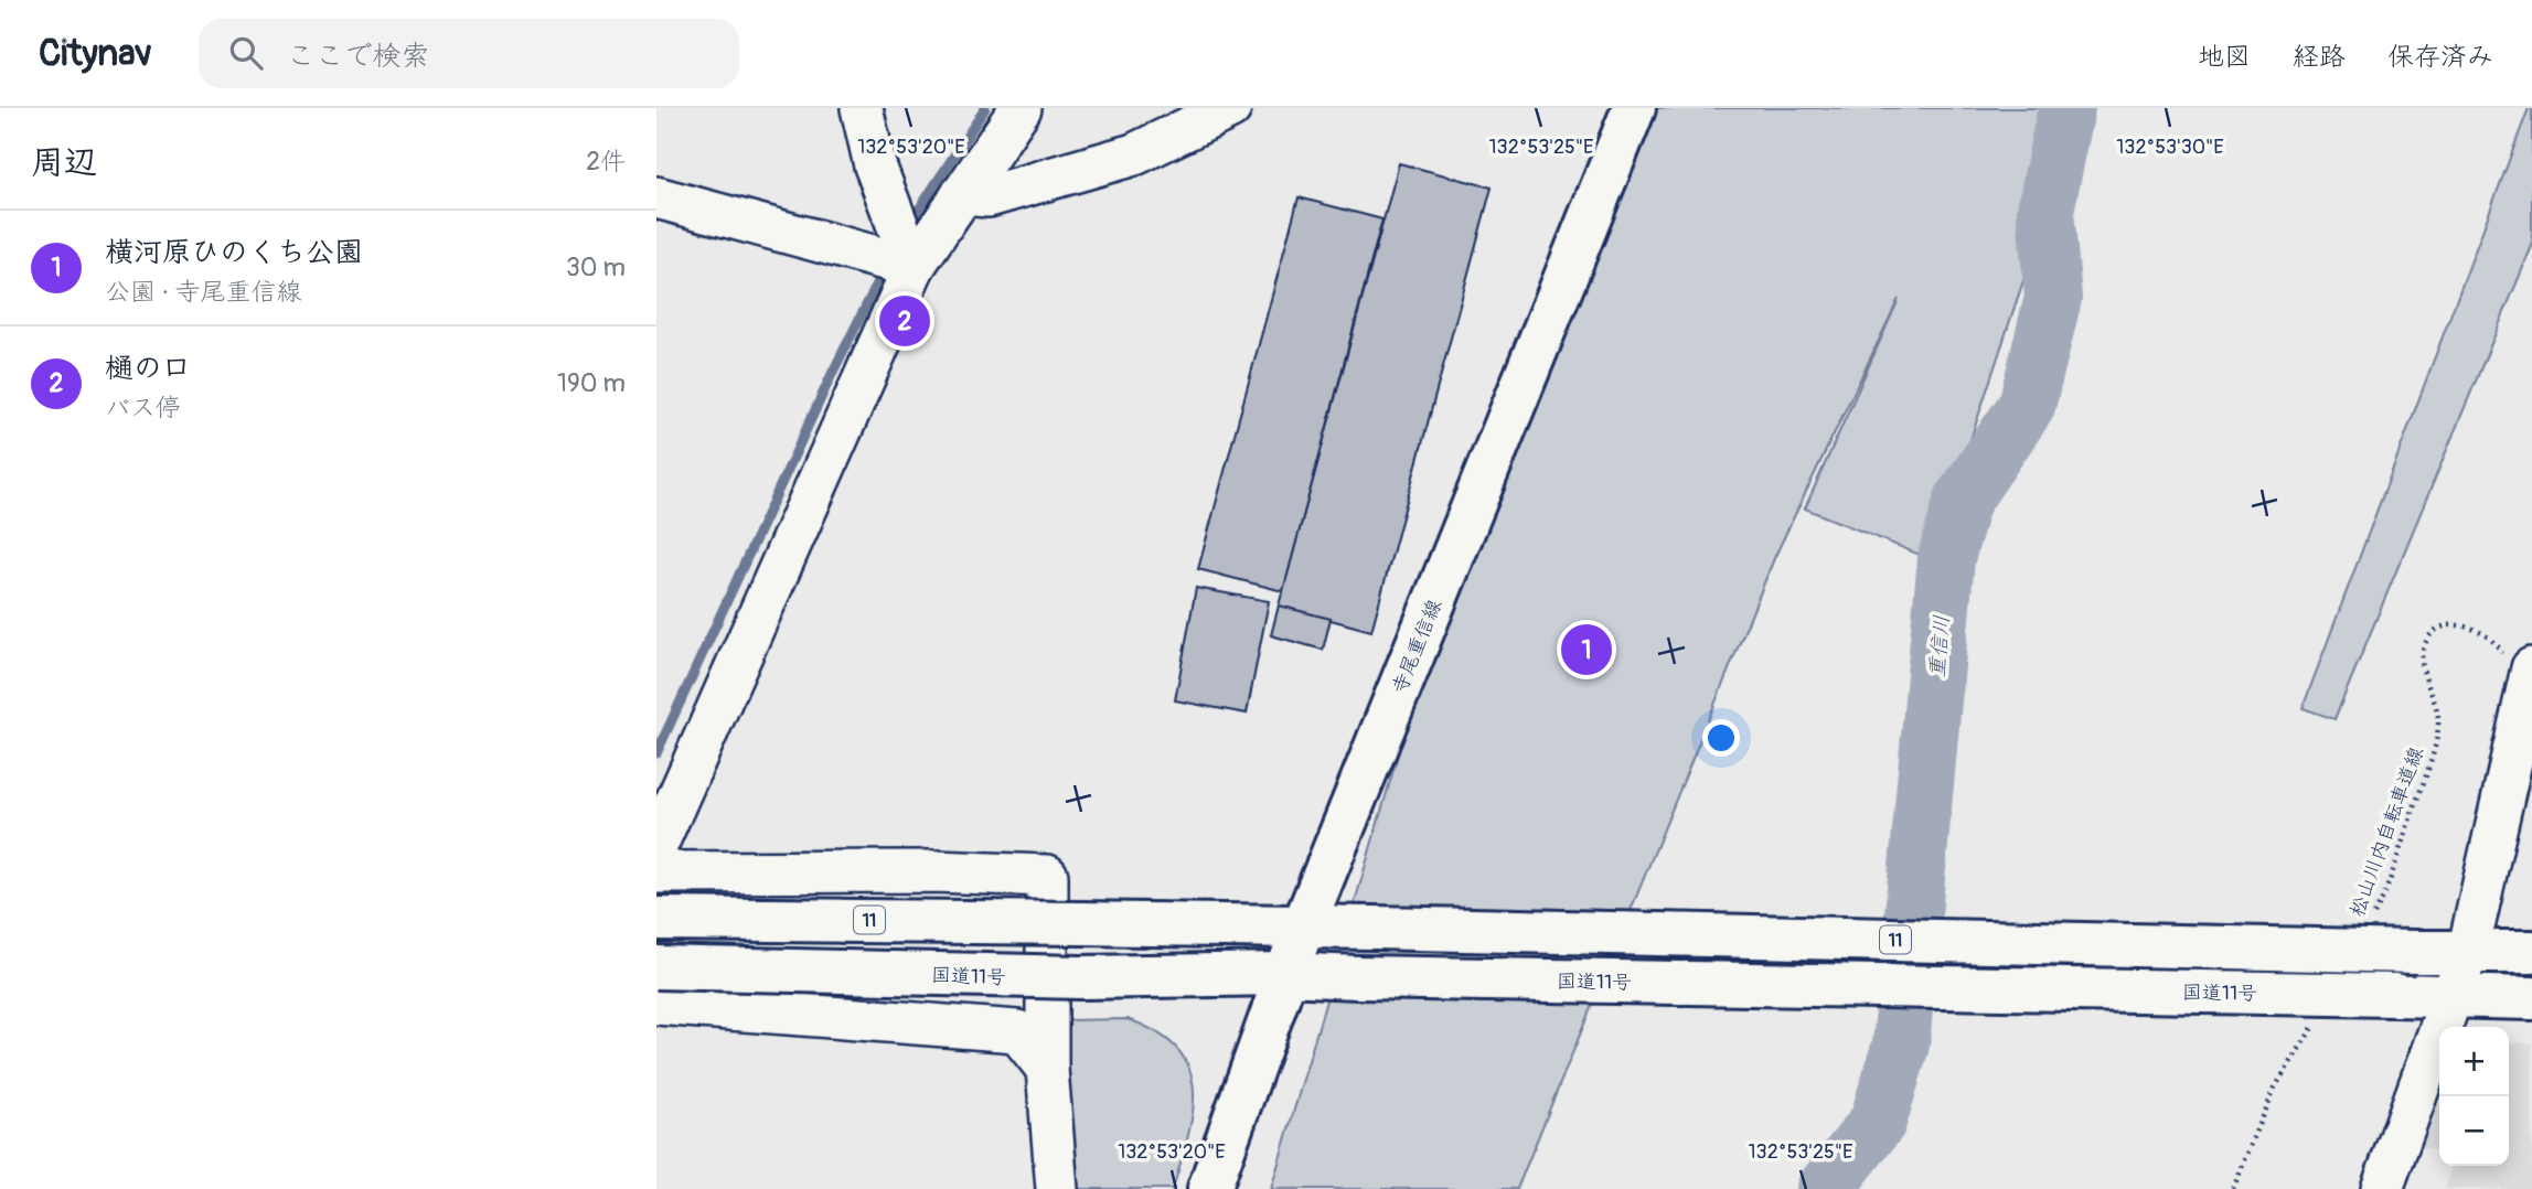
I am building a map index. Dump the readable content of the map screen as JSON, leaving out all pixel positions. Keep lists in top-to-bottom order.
{
  "streets": {
    "main road": ["寺尾重信線", "11", "国道11号"],
    "path": ["松山川内自転車道線"]
  },
  "crossings": [
    ["寺尾重信線", "11"],
    ["寺尾重信線", "国道11号"]
  ],
  "water": ["重信川"],
  "page": {
    "header": "Citynav",
    "search": "ここで検索",
    "nav": ["地図", "経路", "保存済み"],
    "heading": ["周辺", "2件"],
    "list": [
      {
        "mark": "1",
        "name": "横河原ひのくち公園",
        "note": "公園 · 寺尾重信線",
        "value": "30 m"
      },
      {
        "mark": "2",
        "name": "樋の口",
        "note": "バス停",
        "value": "190 m"
      }
    ],
    "pins": ["2", "1"],
    "map_buttons": ["+", "−"]
  },
  "coordinates": ["132°53'20\"E", "132°53'25\"E", "132°53'30\"E"]
}
